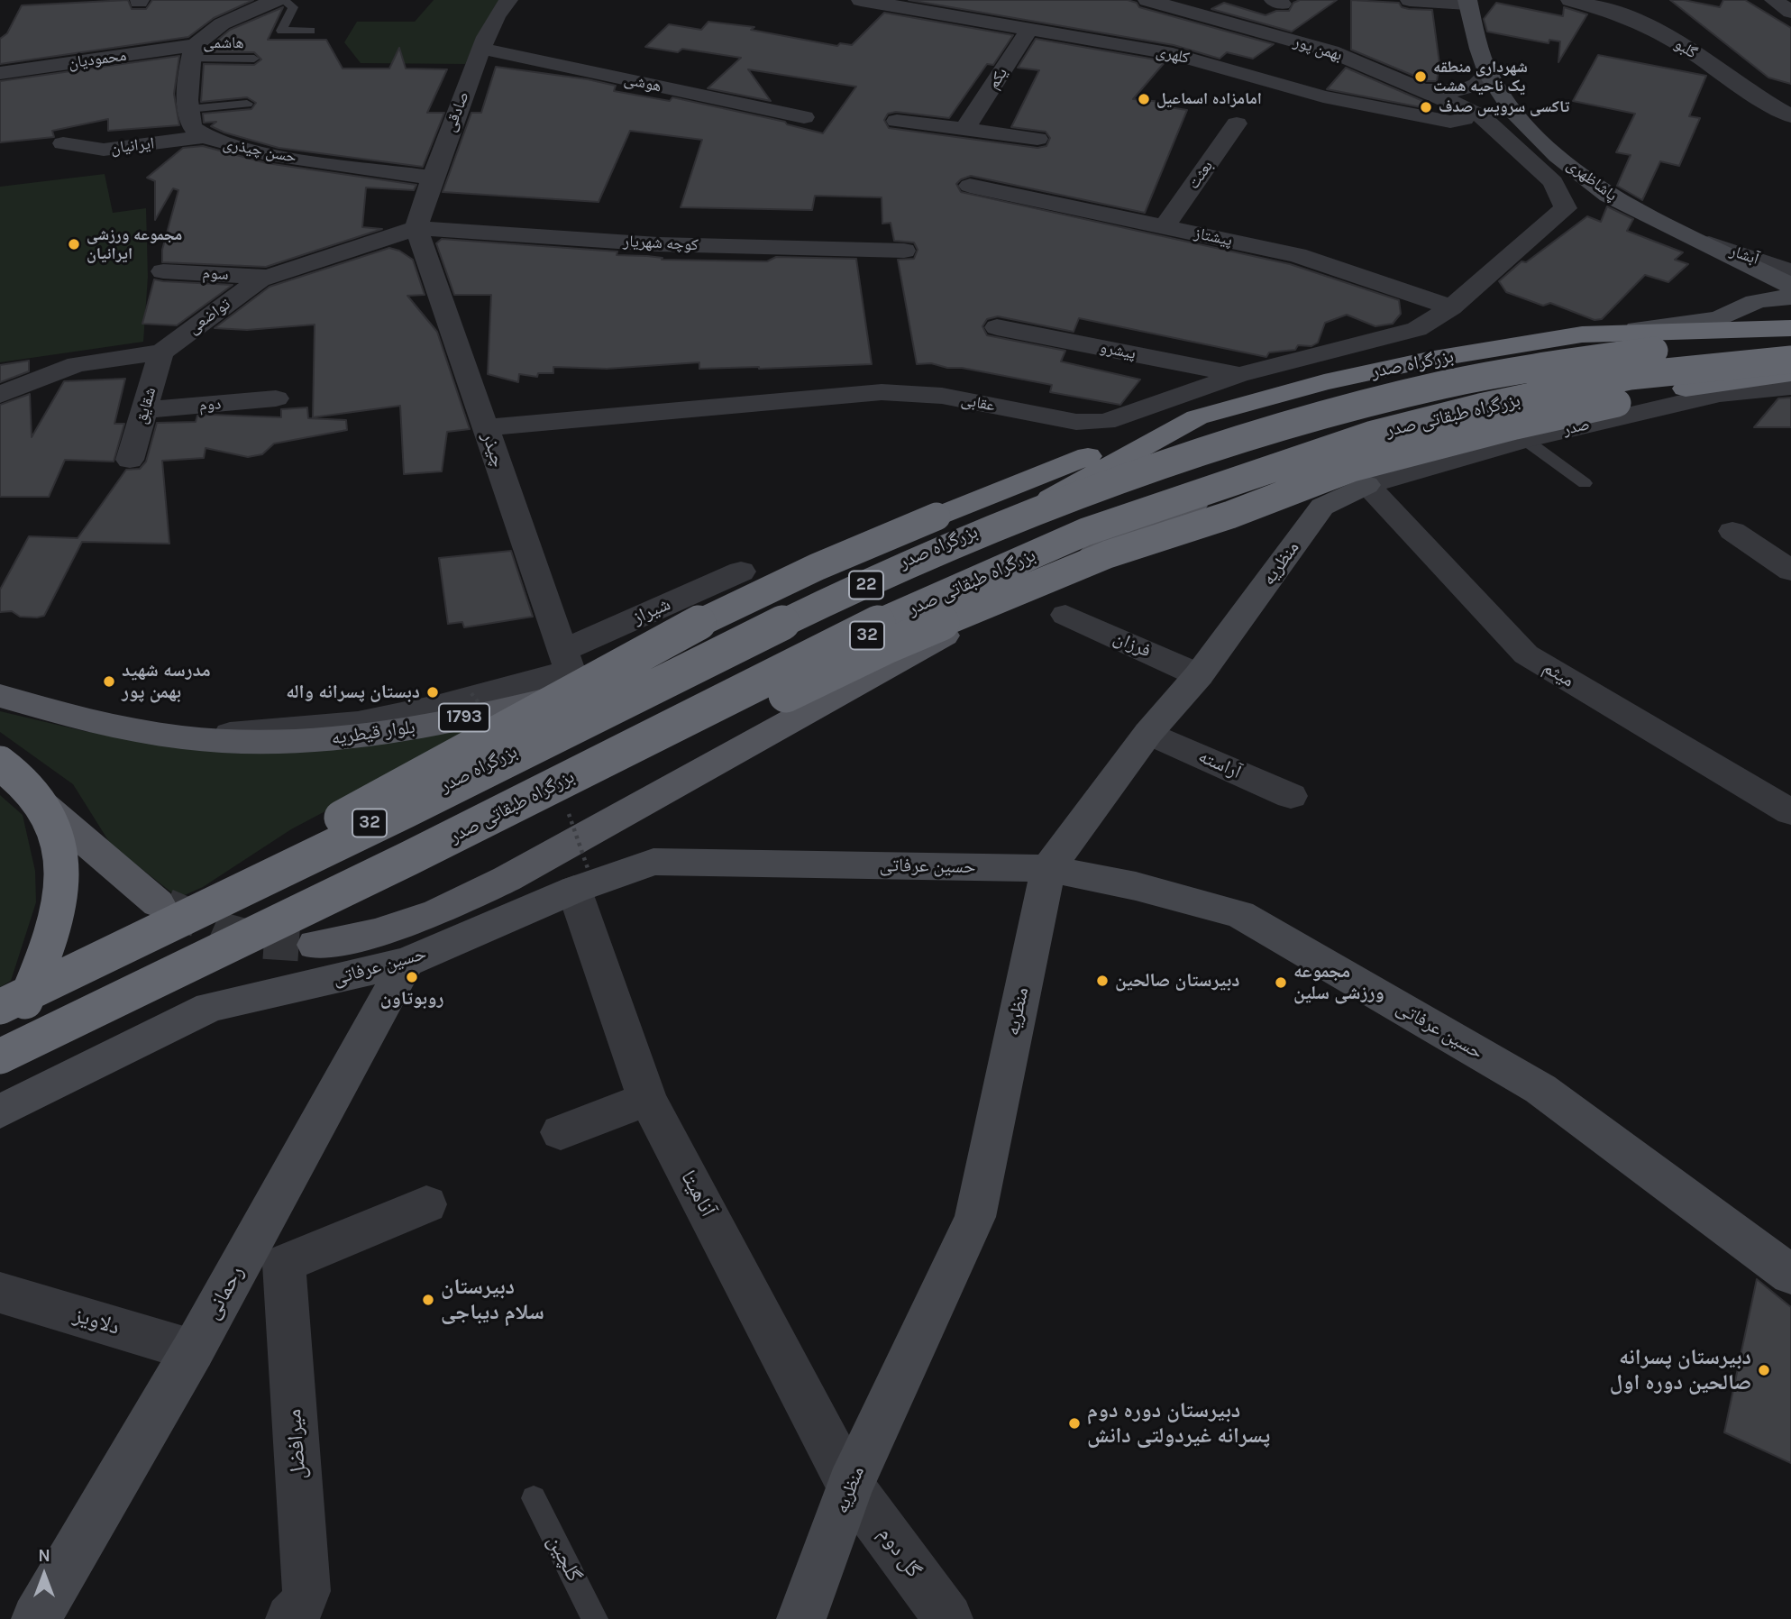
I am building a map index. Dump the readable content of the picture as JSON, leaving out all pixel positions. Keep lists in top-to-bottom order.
{
  "streets": {
    "highway": [
      "بزرگراه صدر",
      "بزرگراه طبقاتی صدر",
      "22",
      "32"
    ],
    "main road": [
      "پاشاظهری",
      "منظریه",
      "1793",
      "بلوار قیطریه",
      "حسین عرفاتی",
      "رحمانی"
    ],
    "street": [
      "بهمن پور",
      "گلبو",
      "کلهری",
      "محمودیان",
      "یکم",
      "هوشی",
      "صادقی",
      "ایرانیان",
      "حسن چیذری",
      "بعثت",
      "پیشتاز",
      "کوچه شهریار",
      "آبشار",
      "سوم",
      "تواضعی",
      "پیشرو",
      "عقابی",
      "دوم",
      "شقایق",
      "صدر",
      "چیذر",
      "شیراز",
      "فرزان",
      "میثم",
      "آراسته",
      "آناهیتا",
      "دلاویز",
      "میرافضل",
      "گل دوم"
    ],
    "lane": ["هاشمی", "گلچین"]
  },
  "crossings": [
    ["هاشمی", "محمودیان"],
    ["هاشمی", "حسن چیذری"],
    ["بهمن پور", "کلهری"],
    ["بهمن پور", "پیشتاز"],
    ["بهمن پور", "عقابی"],
    ["کلهری", "یکم"],
    ["کلهری", "پاشاظهری"],
    ["محمودیان", "حسن چیذری"],
    ["هوشی", "صادقی"],
    ["صادقی", "حسن چیذری"],
    ["صادقی", "کوچه شهریار"],
    ["صادقی", "تواضعی"],
    ["صادقی", "چیذر"],
    ["ایرانیان", "حسن چیذری"],
    ["بعثت", "پیشتاز"],
    ["پاشاظهری", "آبشار"],
    ["پیشتاز", "عقابی"],
    ["کوچه شهریار", "تواضعی"],
    ["کوچه شهریار", "چیذر"],
    ["سوم", "تواضعی"],
    ["تواضعی", "شقایق"],
    ["تواضعی", "چیذر"],
    ["پیشرو", "عقابی"],
    ["بزرگراه صدر", "بزرگراه طبقاتی صدر"],
    ["بزرگراه صدر", "بلوار قیطریه"],
    ["عقابی", "چیذر"],
    ["دوم", "شقایق"],
    ["صدر", "منظریه"],
    ["صدر", "میثم"],
    ["چیذر", "شیراز"],
    ["منظریه", "فرزان"],
    ["منظریه", "میثم"],
    ["منظریه", "آراسته"],
    ["منظریه", "حسین عرفاتی"],
    ["منظریه", "آناهیتا"],
    ["منظریه", "گل دوم"],
    ["شیراز", "بلوار قیطریه"],
    ["حسین عرفاتی", "آناهیتا"],
    ["حسین عرفاتی", "رحمانی"],
    ["آناهیتا", "گل دوم"],
    ["رحمانی", "دلاویز"]
  ],
  "places": [
    "شهرداری منطقه یک ناحیه هشت",
    "امامزاده اسماعیل",
    "تاکسی سرویس صدف",
    "مجموعه ورزشی ایرانیان",
    "مدرسه شهید بهمن پور",
    "دبستان پسرانه واله",
    "روبوتاون",
    "دبیرستان صالحین",
    "مجموعه ورزشی سلین",
    "دبیرستان سلام دیباجی",
    "دبیرستان پسرانه صالحین دوره اول",
    "دبیرستان دوره دوم پسرانه غیردولتی دانش"
  ],
  "north": "top"
}
